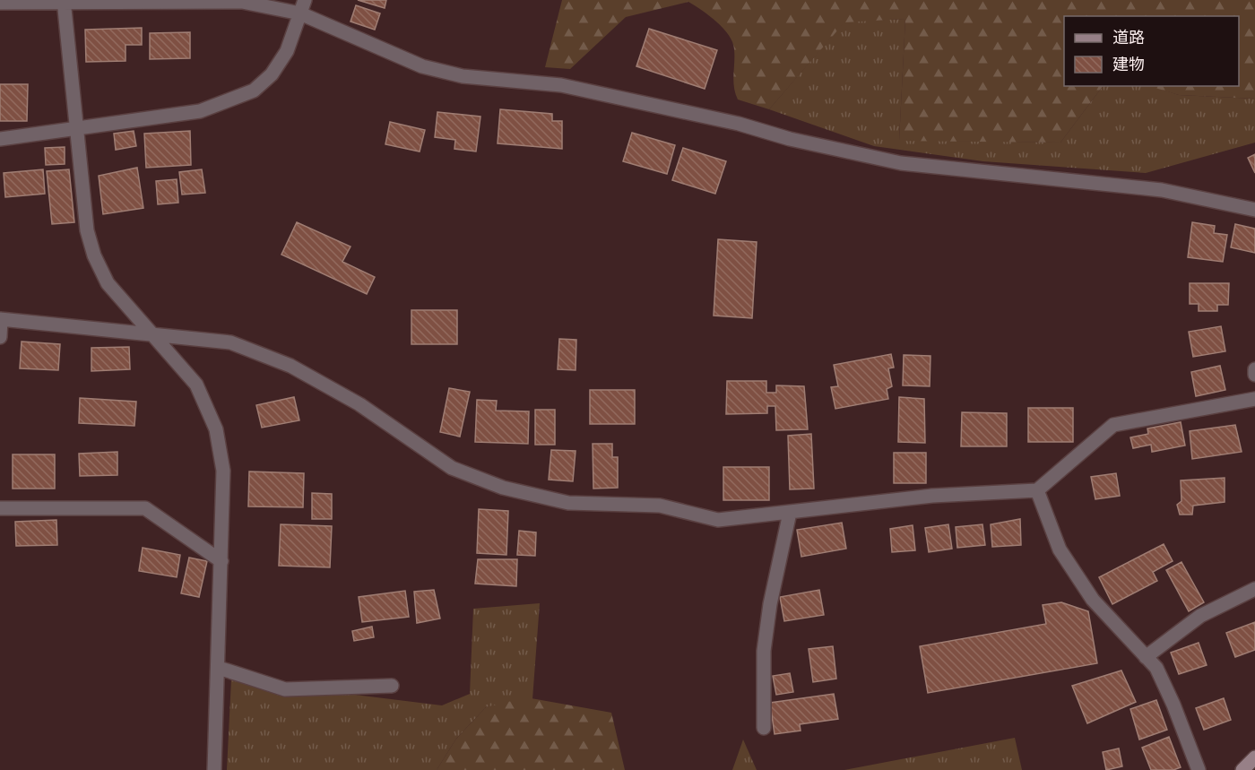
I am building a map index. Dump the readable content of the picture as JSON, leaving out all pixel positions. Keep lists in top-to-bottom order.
{
  "legend": ["道路", "建物"]
}
